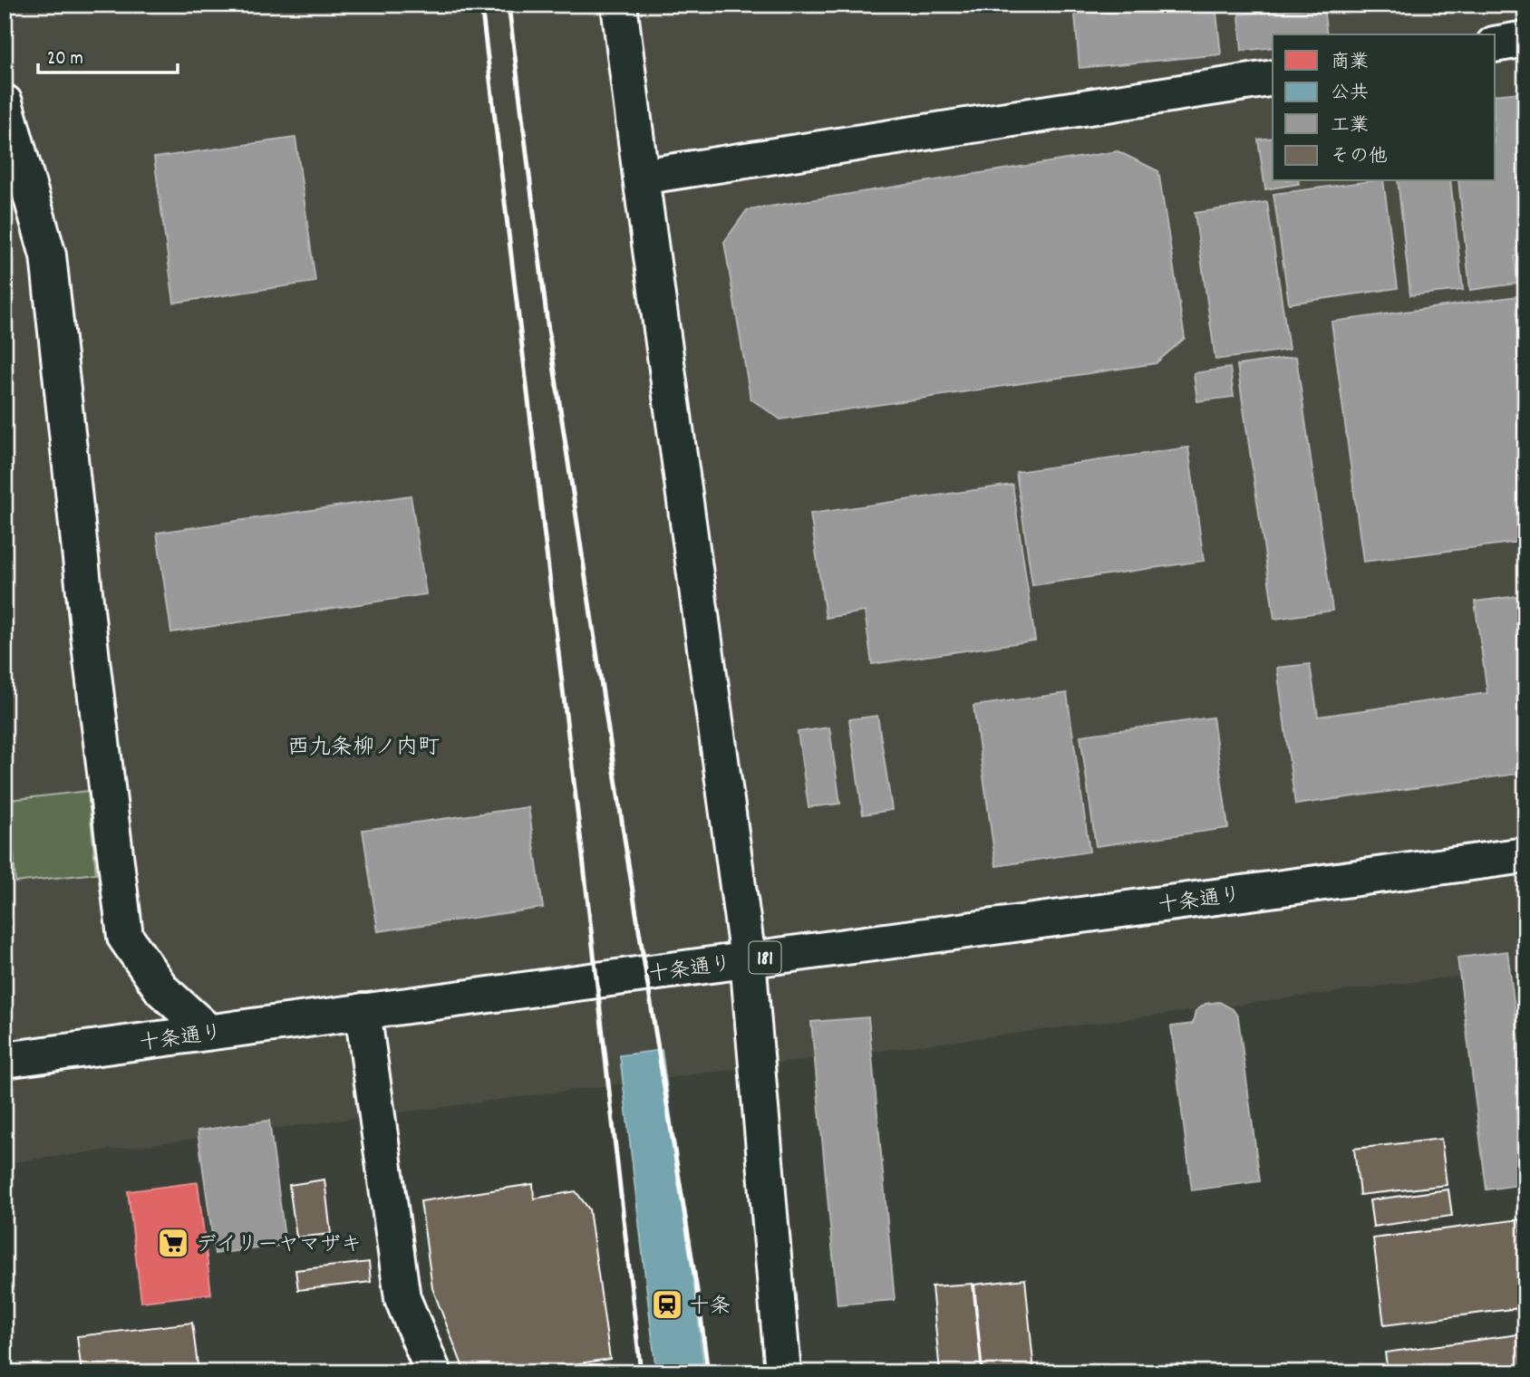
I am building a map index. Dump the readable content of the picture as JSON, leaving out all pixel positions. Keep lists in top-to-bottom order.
{
  "streets": {
    "street": ["十条通り", "181"]
  },
  "districts": ["西九条柳ノ内町"],
  "places": {
    "supermarket": ["デイリーヤマザキ"],
    "station": ["十条"]
  },
  "legend": [
    "商業",
    "公共",
    "工業",
    "その他"
  ],
  "scale_bar": "20 m"
}
